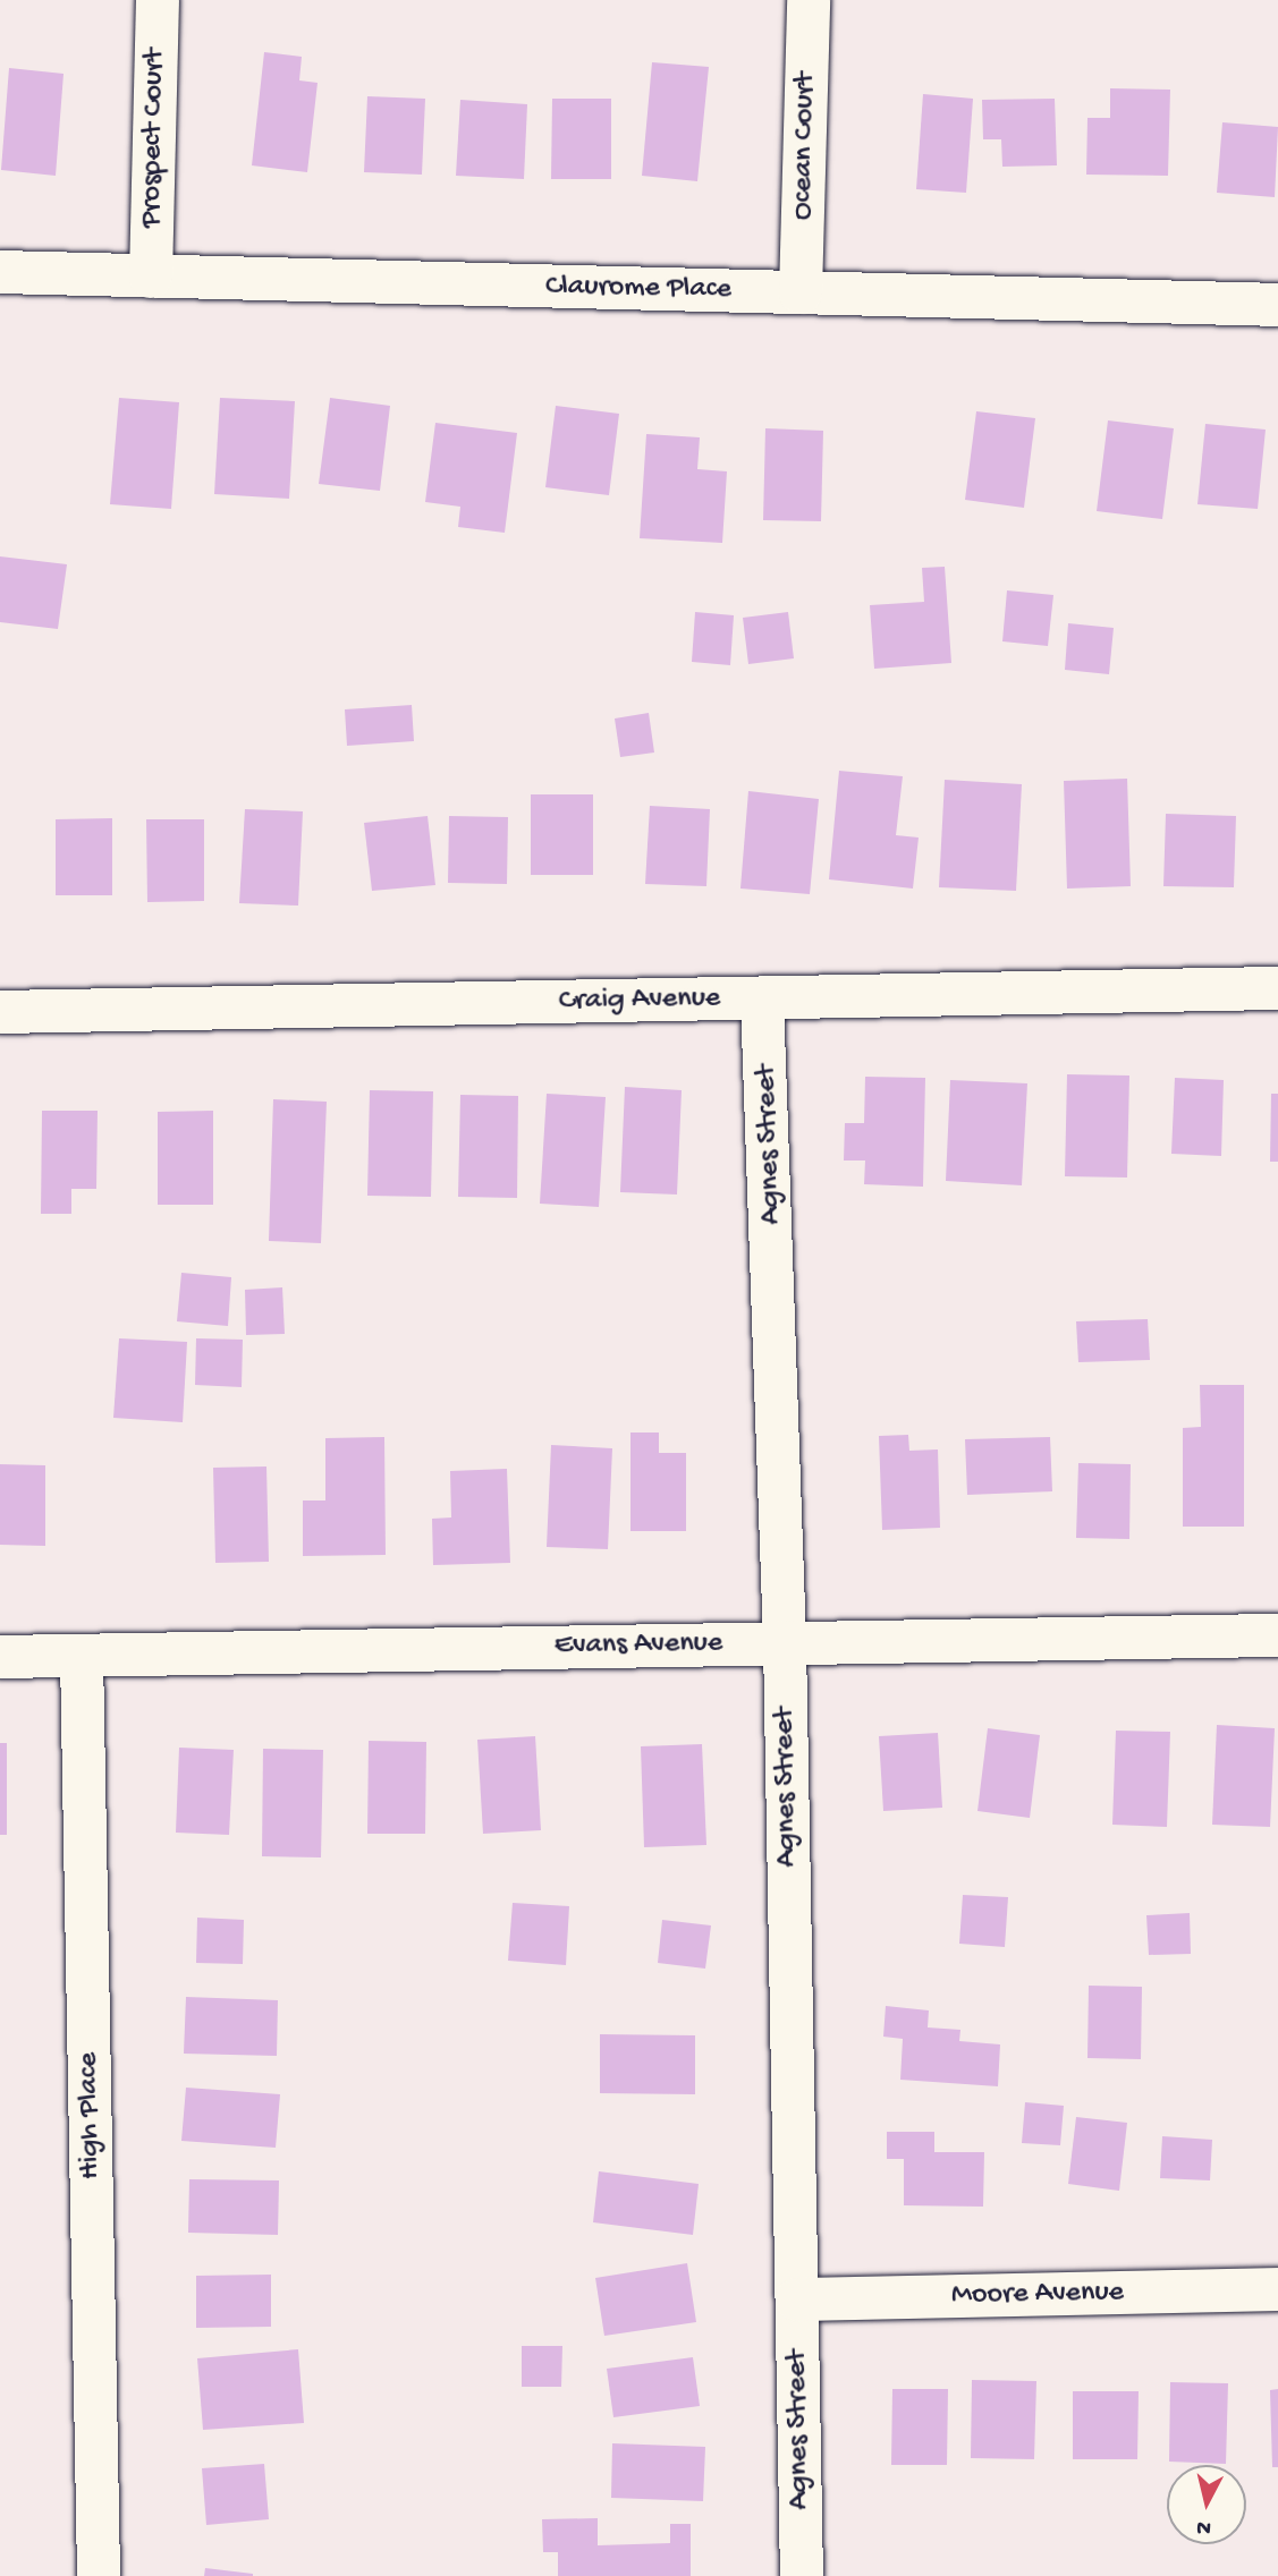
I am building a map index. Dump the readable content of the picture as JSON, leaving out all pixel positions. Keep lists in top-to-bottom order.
{
  "streets": {
    "street": [
      "Prospect Court",
      "Ocean Court",
      "Claurome Place",
      "Craig Avenue",
      "Agnes Street",
      "Evans Avenue",
      "High Place",
      "Moore Avenue"
    ]
  },
  "crossings": [
    ["Prospect Court", "Claurome Place"],
    ["Ocean Court", "Claurome Place"],
    ["Craig Avenue", "Agnes Street"],
    ["Agnes Street", "Evans Avenue"],
    ["Agnes Street", "Moore Avenue"],
    ["Evans Avenue", "High Place"]
  ],
  "north": "bottom"
}
